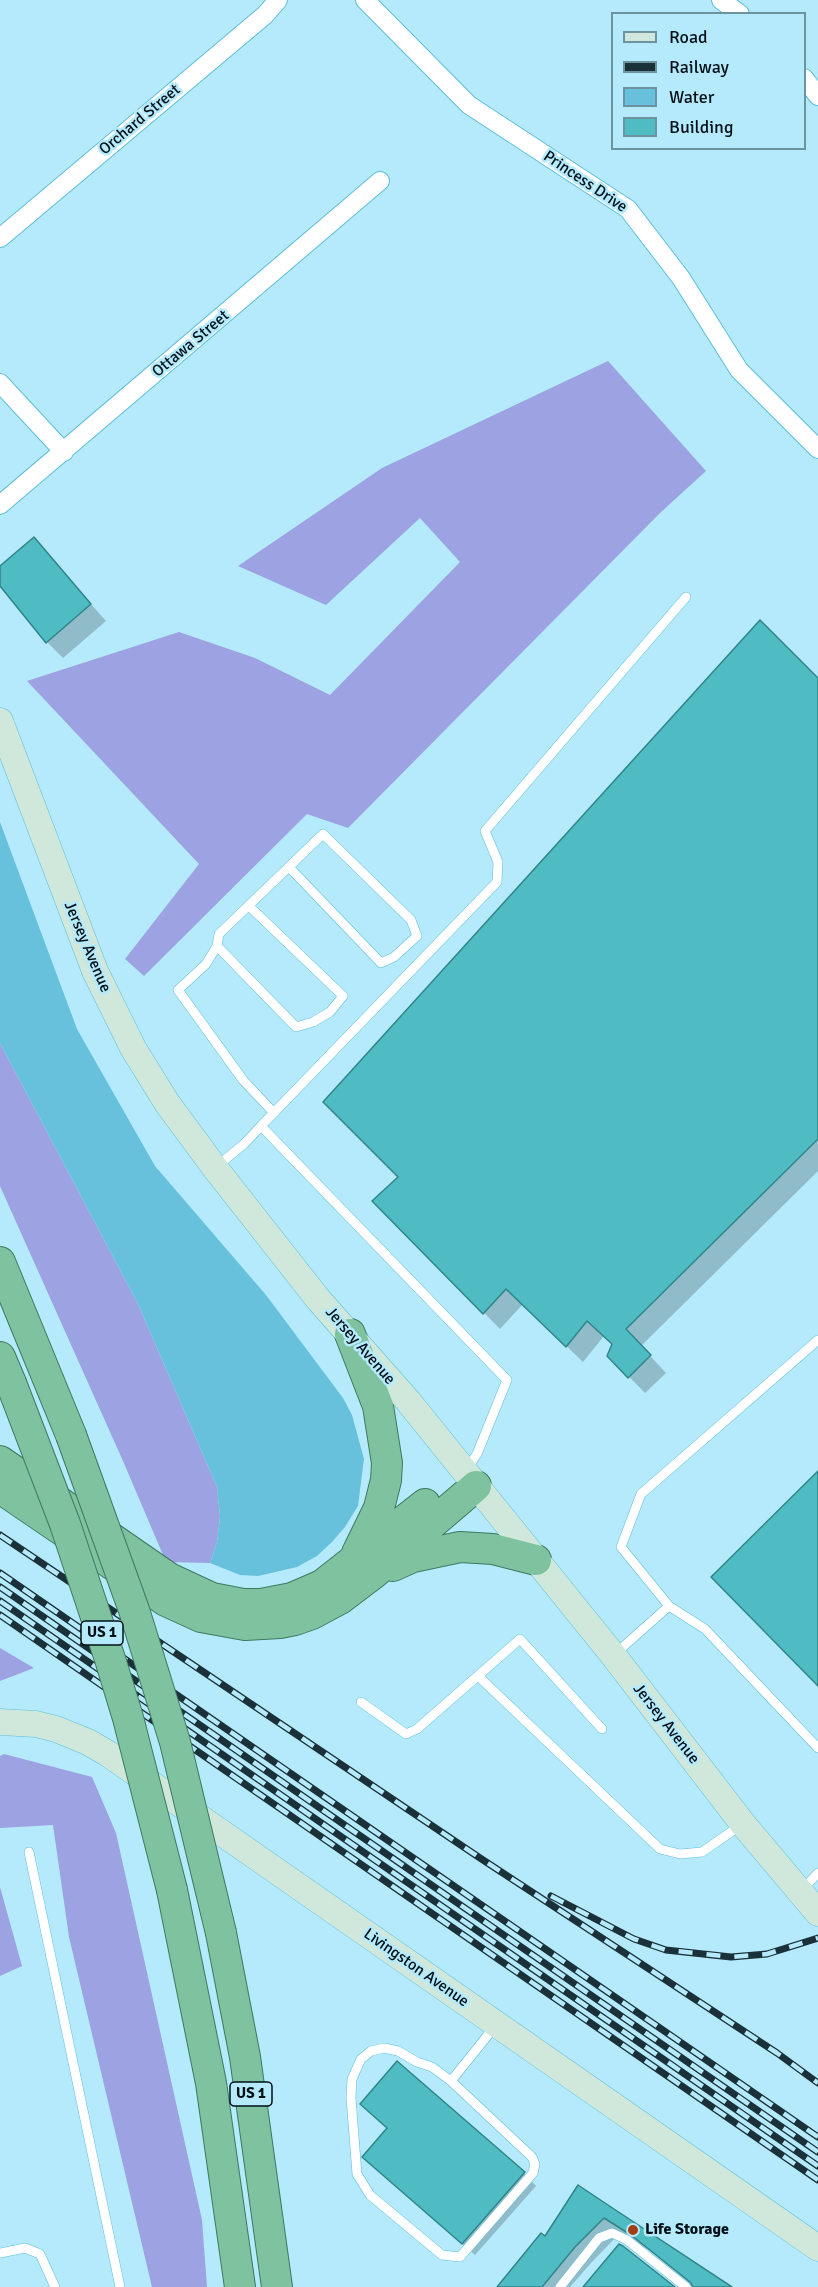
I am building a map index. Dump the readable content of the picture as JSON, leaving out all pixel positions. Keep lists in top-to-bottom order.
{
  "streets": {
    "highway": ["US 1"],
    "main road": ["Jersey Avenue", "Livingston Avenue"],
    "street": ["Orchard Street", "Princess Drive", "Ottawa Street"]
  },
  "places": ["Life Storage"],
  "legend": [
    "Road",
    "Railway",
    "Water",
    "Building"
  ]
}
